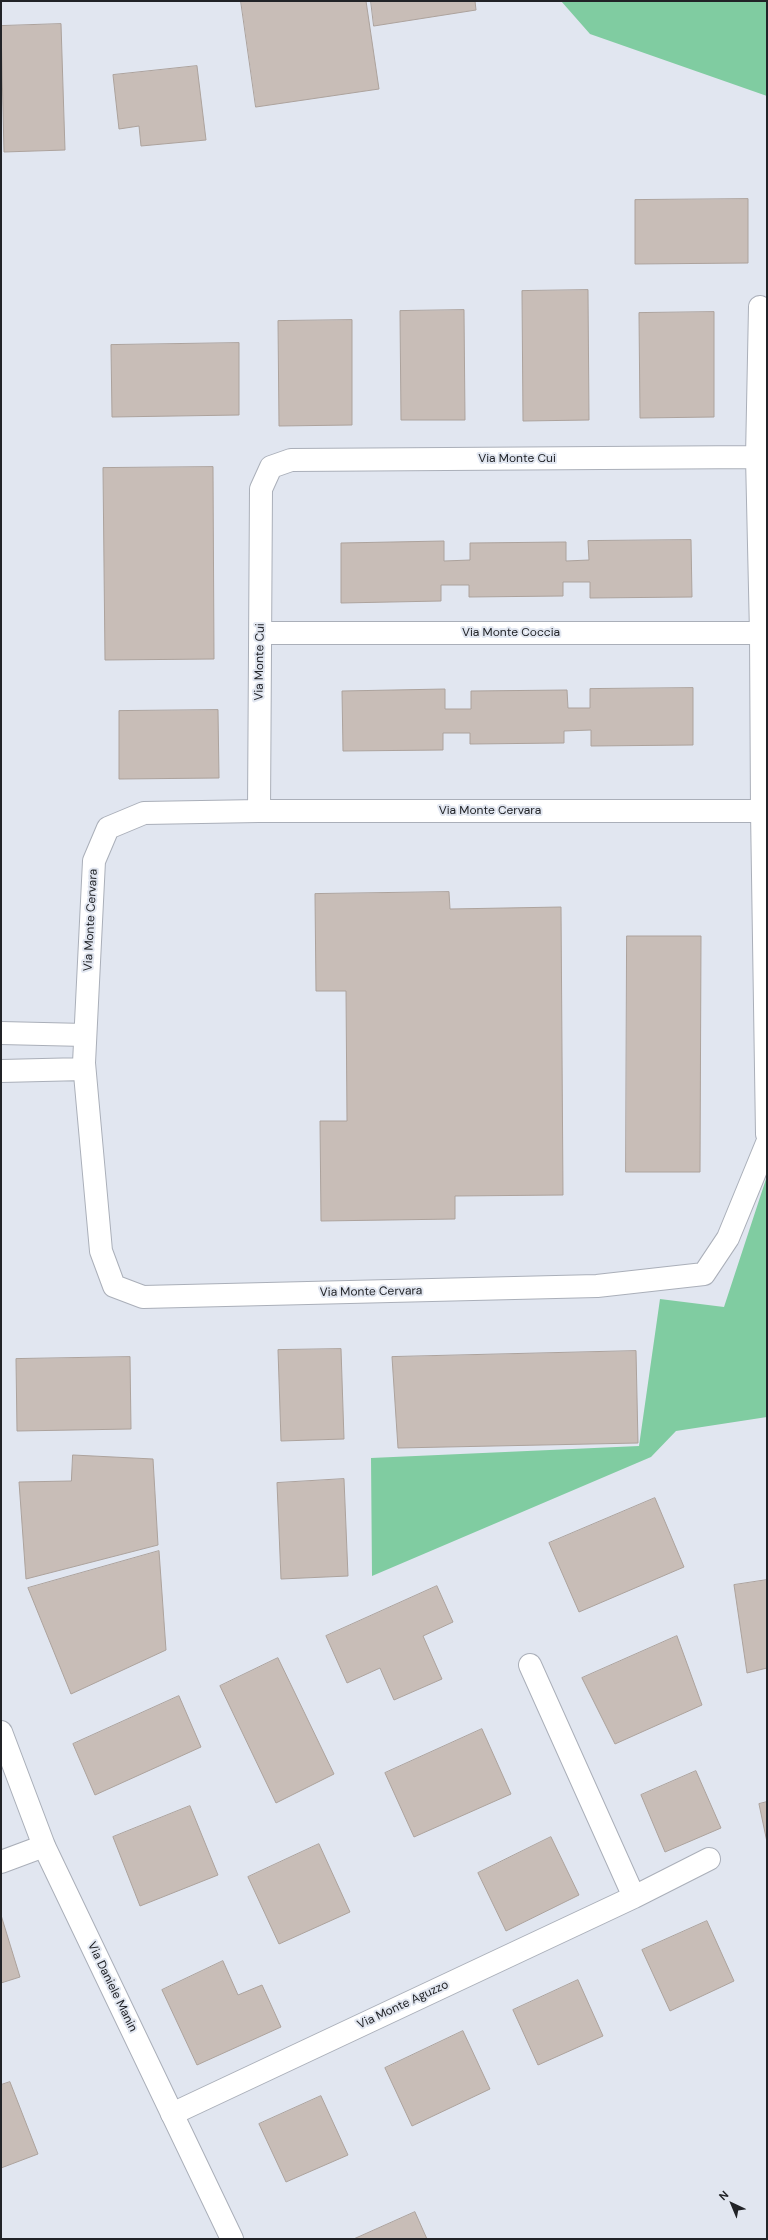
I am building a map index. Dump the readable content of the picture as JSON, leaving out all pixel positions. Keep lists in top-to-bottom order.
{
  "streets": {
    "street": [
      "Via Monte Cui",
      "Via Monte Coccia",
      "Via Monte Cervara",
      "Via Daniele Manin",
      "Via Monte Aguzzo"
    ]
  },
  "crossings": [
    ["Via Monte Cui", "Via Monte Coccia"],
    ["Via Monte Cui", "Via Monte Cervara"],
    ["Via Daniele Manin", "Via Monte Aguzzo"]
  ],
  "north": "top left"
}
